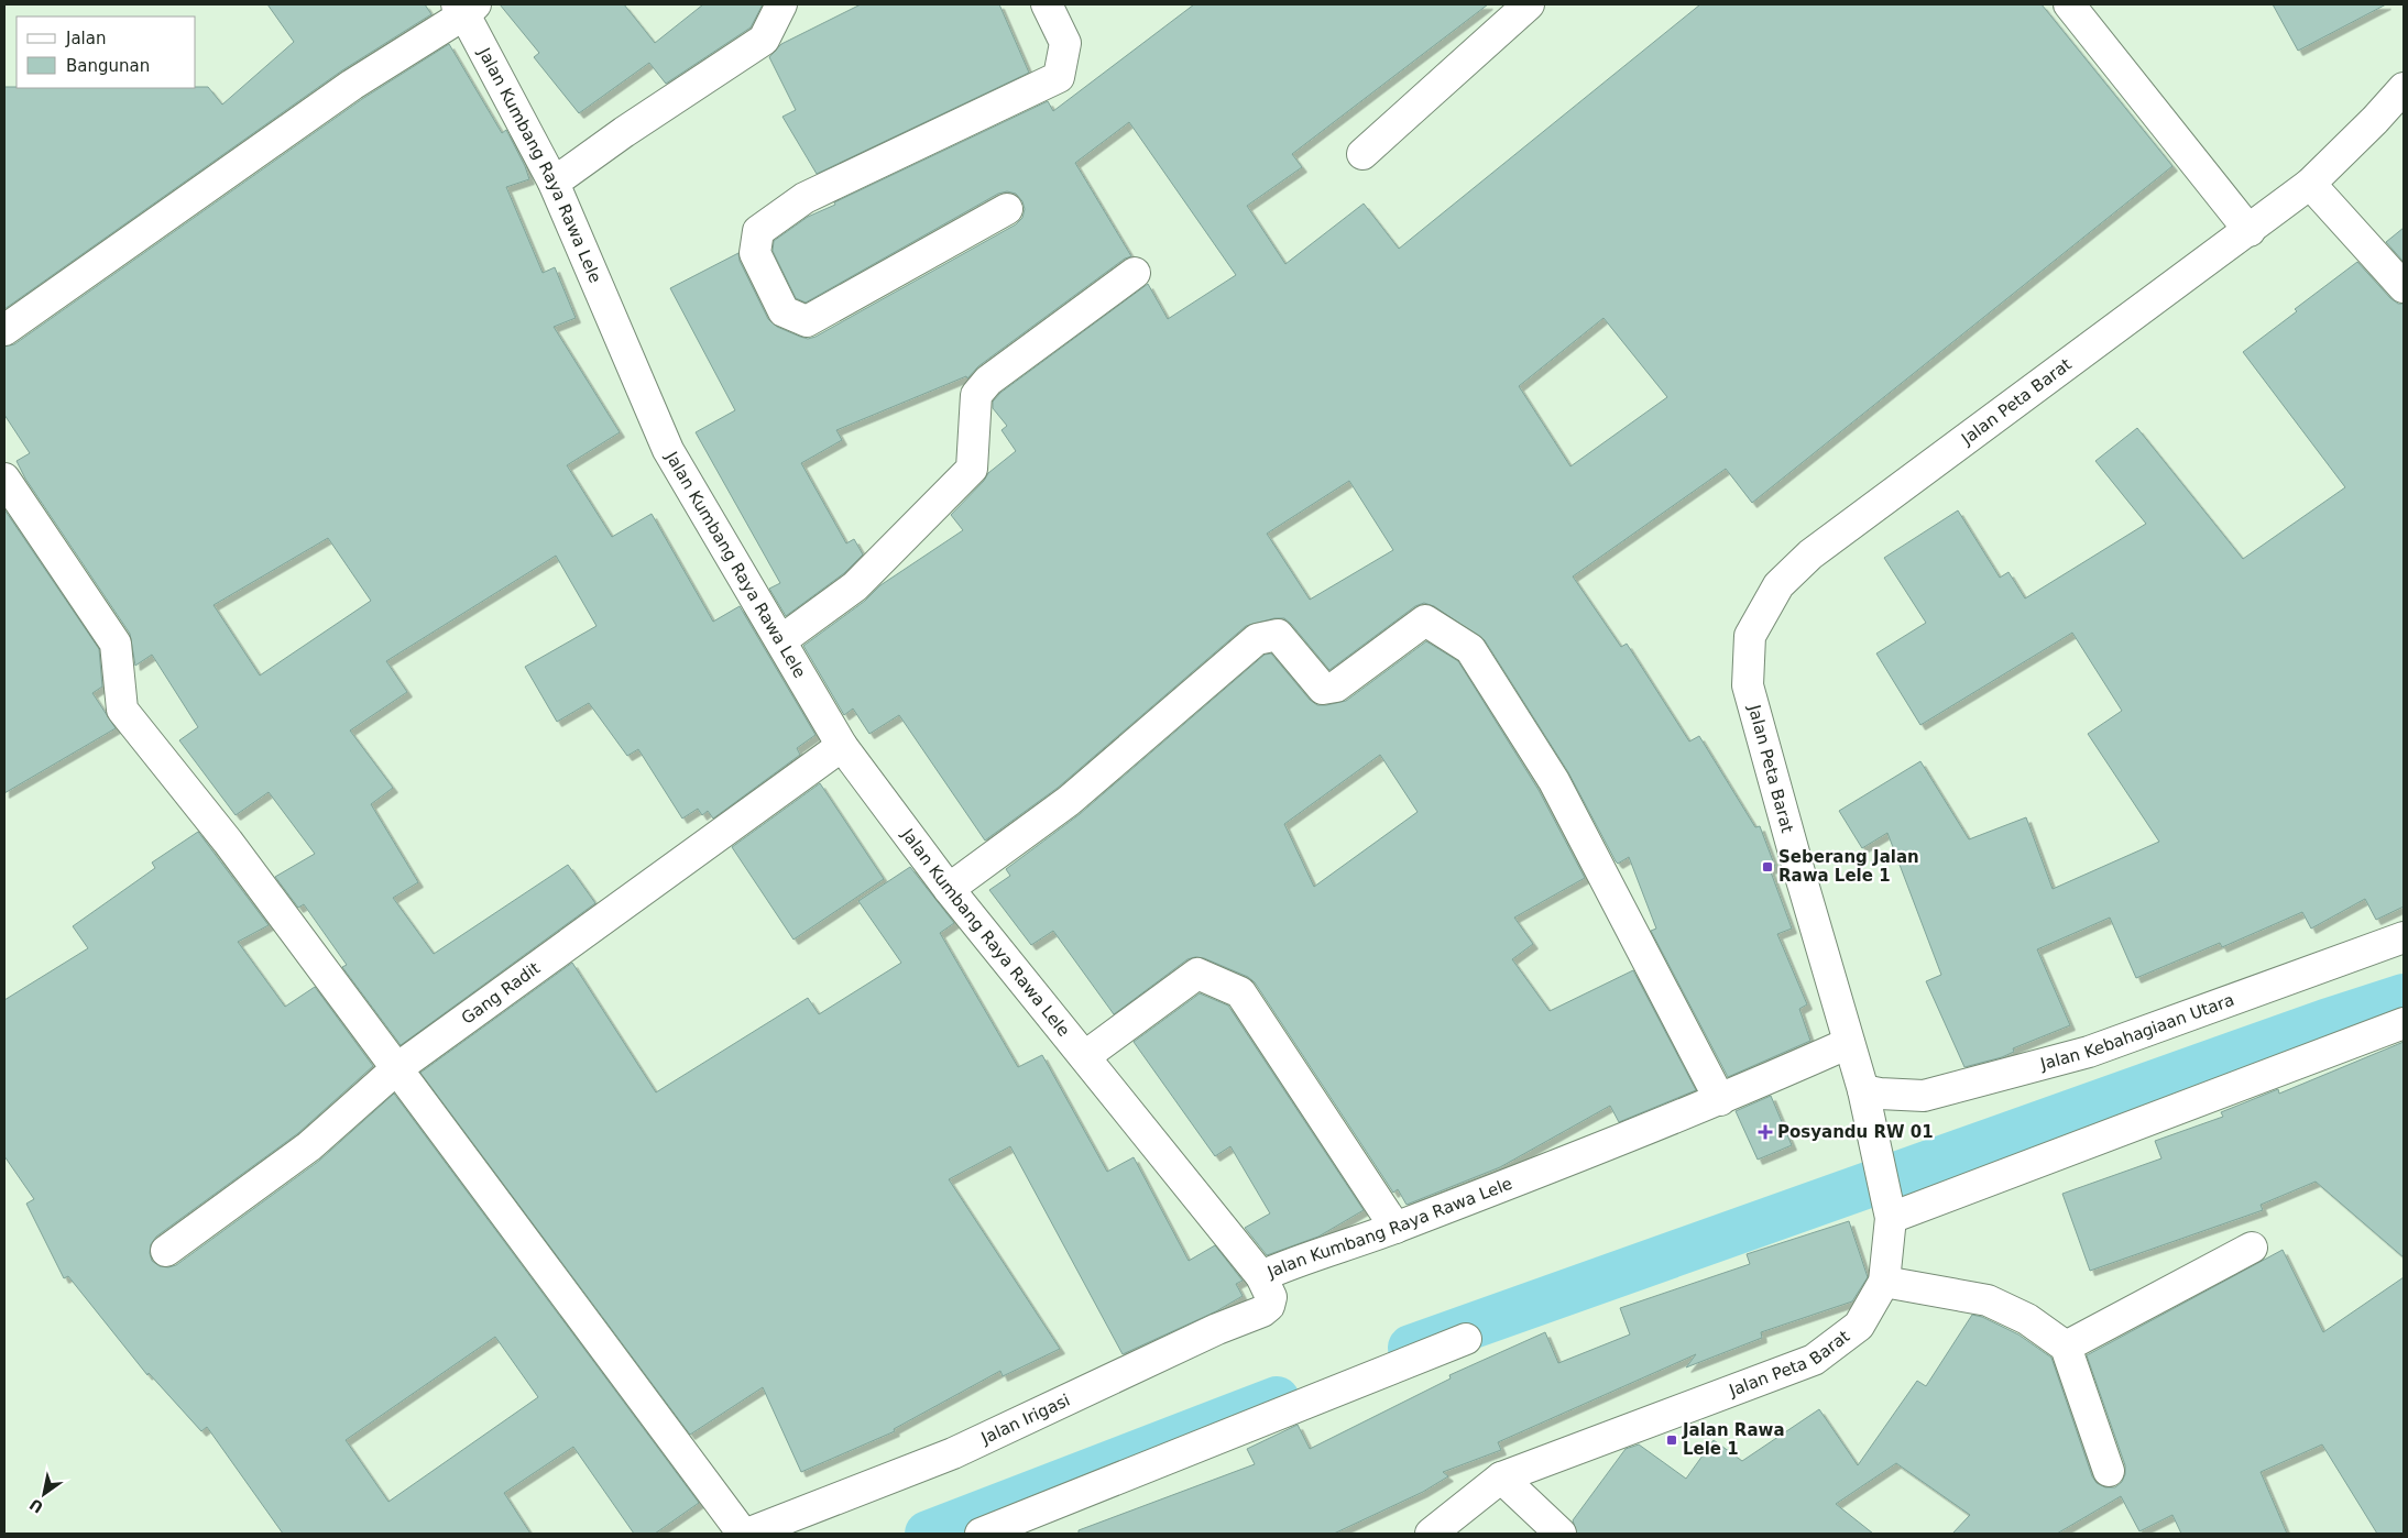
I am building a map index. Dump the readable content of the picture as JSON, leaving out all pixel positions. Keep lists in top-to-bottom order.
{
  "streets": {
    "street": [
      "Jalan Kumbang Raya Rawa Lele",
      "Jalan Peta Barat",
      "Gang Radit",
      "Jalan Kebahagiaan Utara",
      "Jalan Irigasi"
    ]
  },
  "crossings": [
    ["Jalan Kumbang Raya Rawa Lele", "Jalan Peta Barat"],
    ["Jalan Kumbang Raya Rawa Lele", "Gang Radit"],
    ["Jalan Kumbang Raya Rawa Lele", "Jalan Irigasi"],
    ["Jalan Peta Barat", "Jalan Kebahagiaan Utara"]
  ],
  "places": {
    "transit": ["Seberang Jalan Rawa Lele 1", "Jalan Rawa Lele 1"],
    "health": ["Posyandu RW 01"]
  },
  "legend": ["Jalan", "Bangunan"],
  "north": "bottom left"
}
